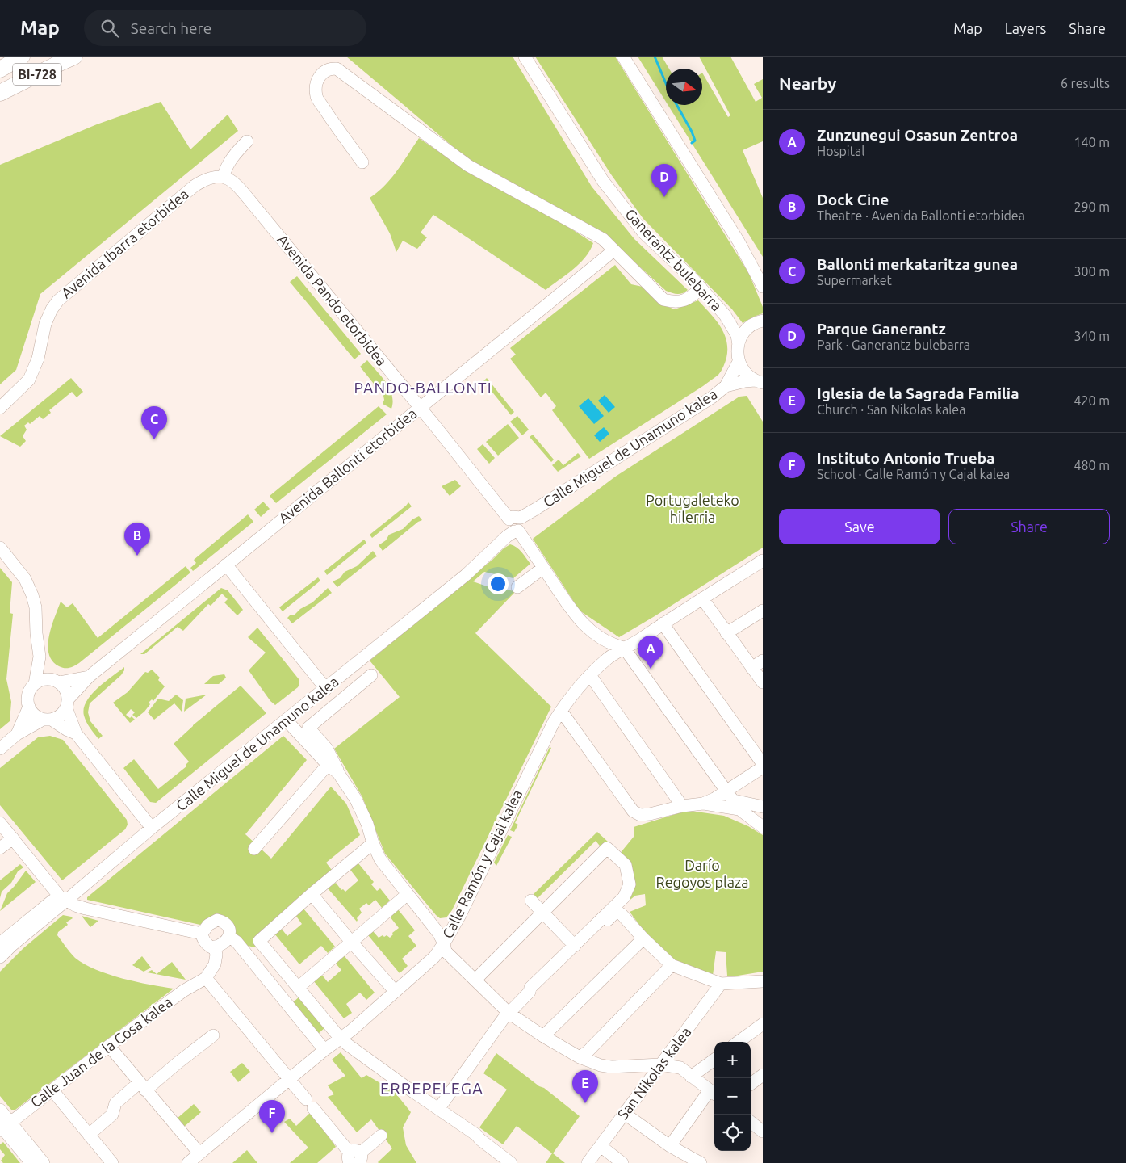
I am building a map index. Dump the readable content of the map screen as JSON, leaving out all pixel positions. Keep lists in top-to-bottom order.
{
  "streets": {
    "main road": ["BI-728"],
    "street": [
      "Avenida Ibarra etorbidea",
      "Ganerantz bulebarra",
      "Avenida Pando etorbidea",
      "Calle Miguel de Unamuno kalea",
      "Avenida Ballonti etorbidea",
      "Calle Ramón y Cajal kalea",
      "Calle Juan de la Cosa kalea",
      "San Nikolas kalea"
    ]
  },
  "crossings": [
    ["Avenida Ibarra etorbidea", "Avenida Pando etorbidea"],
    ["Avenida Pando etorbidea", "Calle Miguel de Unamuno kalea"],
    ["Avenida Pando etorbidea", "Avenida Ballonti etorbidea"],
    ["Avenida Pando etorbidea", "Calle Ramón y Cajal kalea"]
  ],
  "districts": ["PANDO-BALLONTI", "ERREPELEGA"],
  "parks": ["Portugaleteko hilerria", "Darío Regoyos plaza"],
  "north": "right",
  "page": {
    "header": "Map",
    "search": "Search here",
    "nav": ["Map", "Layers", "Share"],
    "heading": ["Nearby", "6 results"],
    "list": [
      {
        "mark": "A",
        "name": "Zunzunegui Osasun Zentroa",
        "note": "Hospital",
        "value": "140 m"
      },
      {
        "mark": "B",
        "name": "Dock Cine",
        "note": "Theatre · Avenida Ballonti etorbidea",
        "value": "290 m"
      },
      {
        "mark": "C",
        "name": "Ballonti merkataritza gunea",
        "note": "Supermarket",
        "value": "300 m"
      },
      {
        "mark": "D",
        "name": "Parque Ganerantz",
        "note": "Park · Ganerantz bulebarra",
        "value": "340 m"
      },
      {
        "mark": "E",
        "name": "Iglesia de la Sagrada Familia",
        "note": "Church · San Nikolas kalea",
        "value": "420 m"
      },
      {
        "mark": "F",
        "name": "Instituto Antonio Trueba",
        "note": "School · Calle Ramón y Cajal kalea",
        "value": "480 m"
      }
    ],
    "pins": [
      "D",
      "C",
      "B",
      "A",
      "E",
      "F"
    ],
    "buttons": ["Save", "Share"],
    "map_buttons": ["+", "−"]
  }
}
